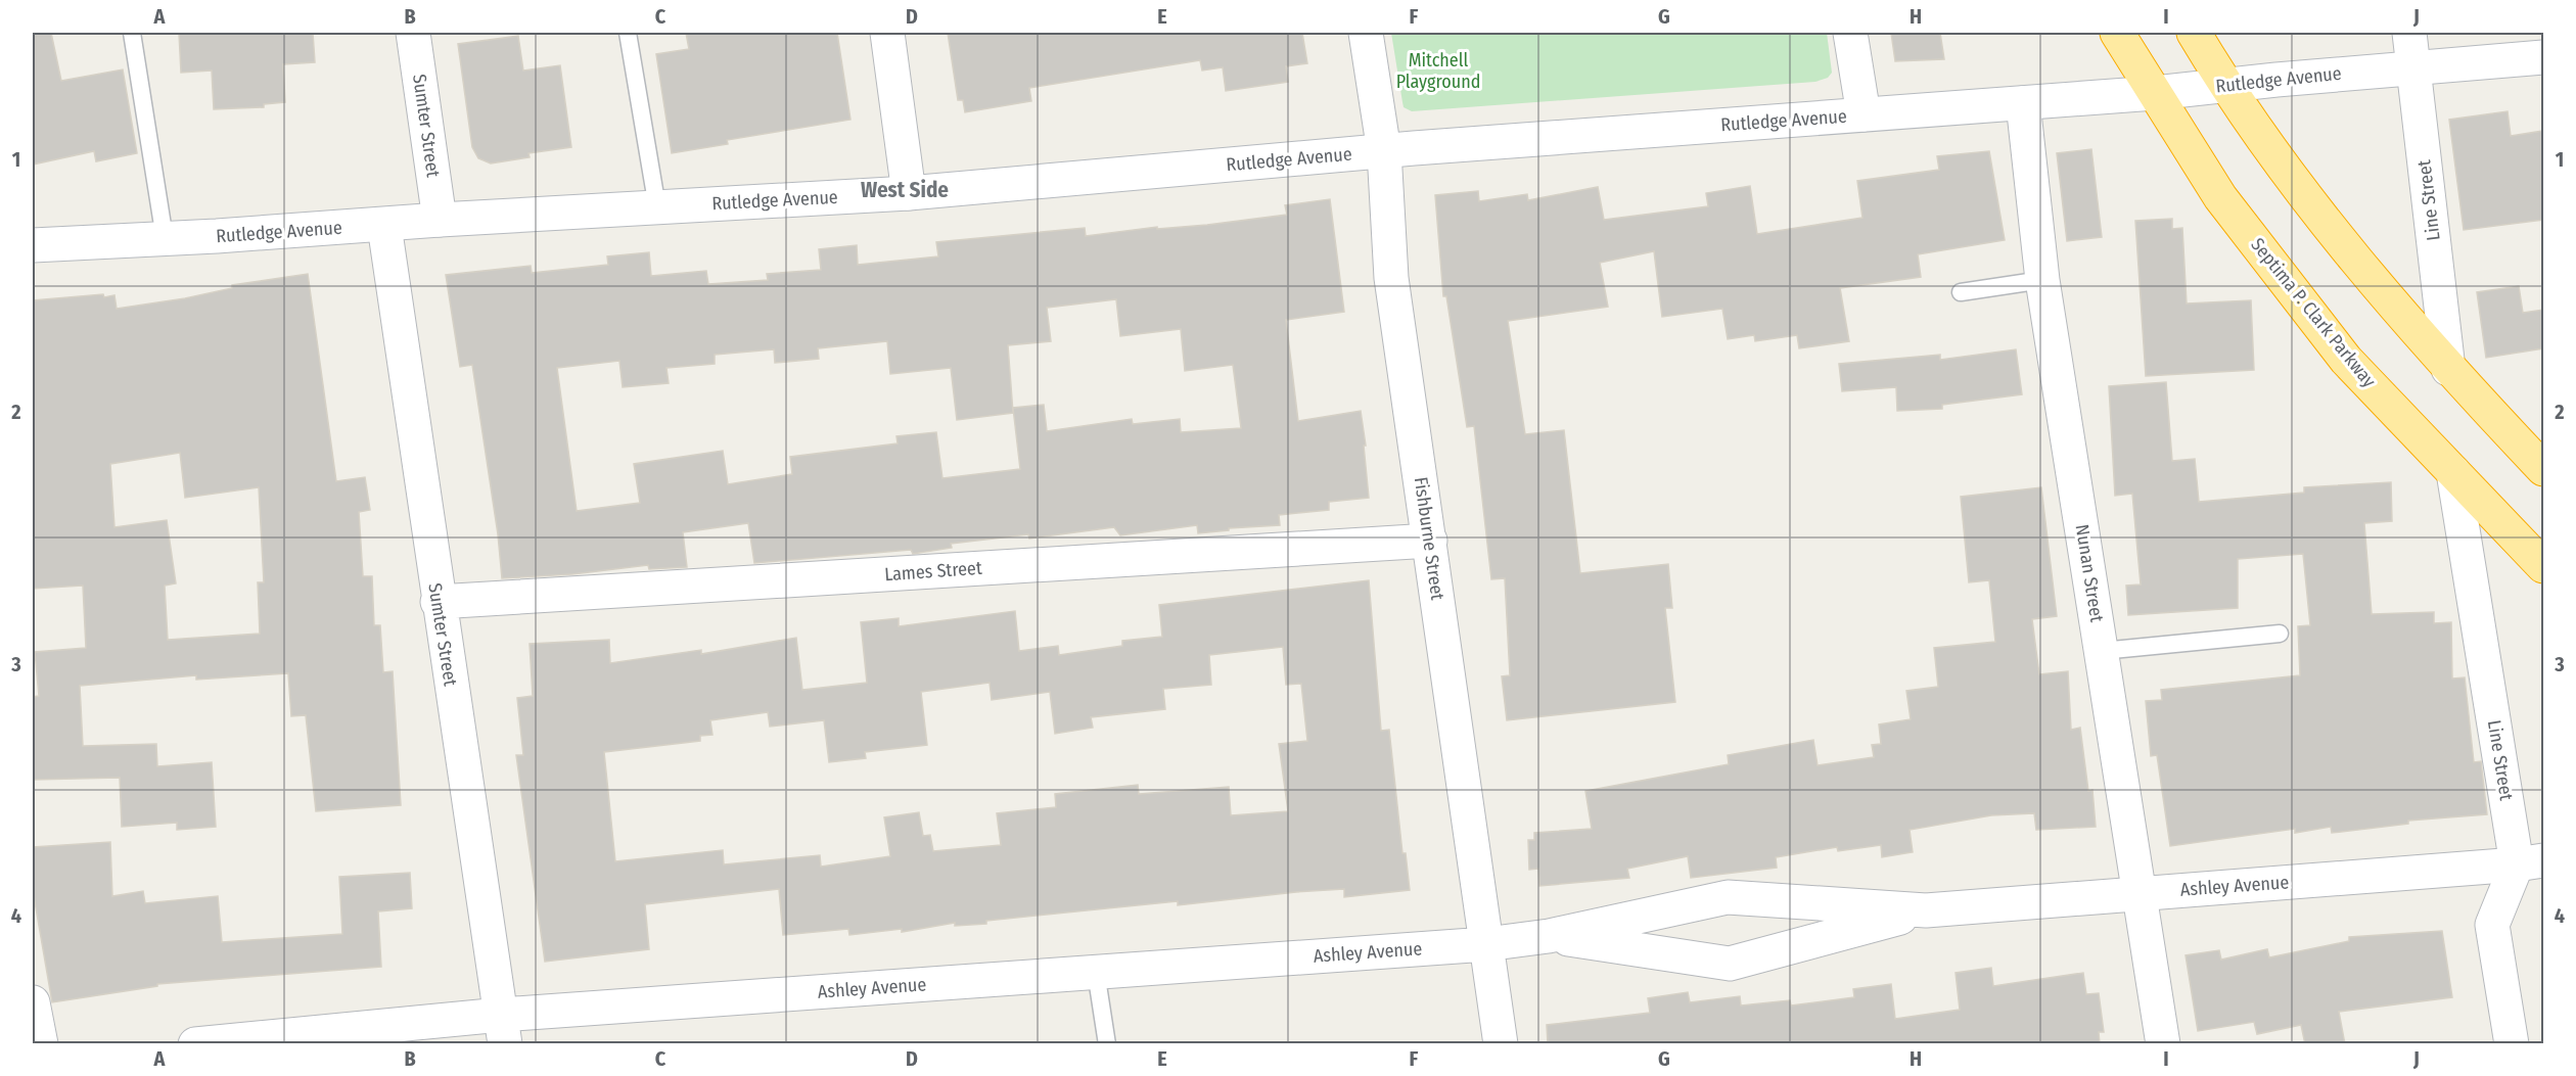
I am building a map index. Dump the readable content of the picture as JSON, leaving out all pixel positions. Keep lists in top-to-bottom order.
{
  "streets": {
    "highway": ["Septima P. Clark Parkway"],
    "street": [
      "Rutledge Avenue",
      "Sumter Street",
      "Line Street",
      "Fishburne Street",
      "Lames Street",
      "Nunan Street",
      "Ashley Avenue"
    ]
  },
  "crossings": [
    ["Rutledge Avenue", "Sumter Street"],
    ["Rutledge Avenue", "Line Street"],
    ["Rutledge Avenue", "Septima P. Clark Parkway"],
    ["Rutledge Avenue", "Fishburne Street"],
    ["Rutledge Avenue", "Nunan Street"],
    ["Sumter Street", "Lames Street"],
    ["Sumter Street", "Ashley Avenue"],
    ["Line Street", "Septima P. Clark Parkway"],
    ["Line Street", "Ashley Avenue"],
    ["Fishburne Street", "Lames Street"],
    ["Fishburne Street", "Ashley Avenue"],
    ["Nunan Street", "Ashley Avenue"]
  ],
  "districts": ["West Side"],
  "parks": ["Mitchell Playground"],
  "grid": {
    "columns": [
      "A",
      "B",
      "C",
      "D",
      "E",
      "F",
      "G",
      "H",
      "I",
      "J"
    ],
    "rows": [
      "1",
      "2",
      "3",
      "4"
    ]
  }
}
